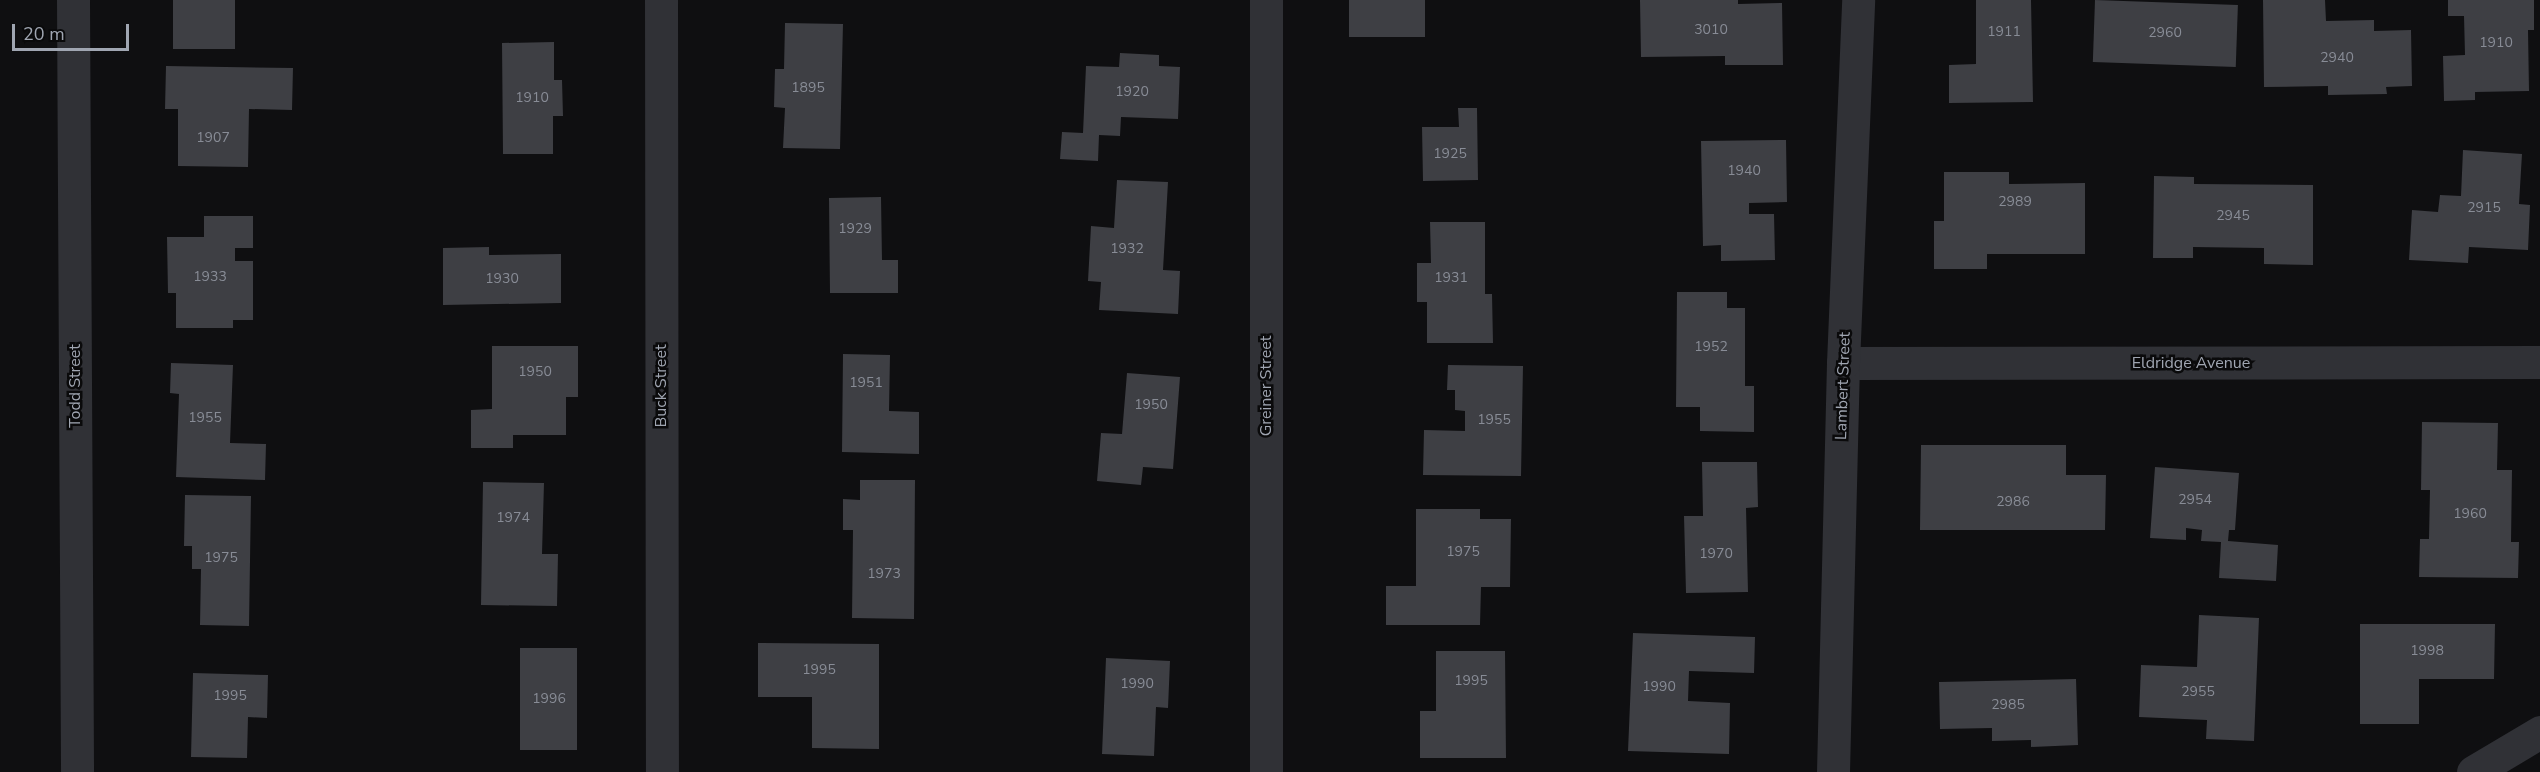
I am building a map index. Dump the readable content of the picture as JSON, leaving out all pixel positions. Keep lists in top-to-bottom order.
{
  "streets": {
    "street": [
      "Eldridge Avenue",
      "Todd Street",
      "Buck Street",
      "Greiner Street",
      "Lambert Street"
    ]
  },
  "crossings": [
    ["Eldridge Avenue", "Lambert Street"]
  ],
  "house_numbers": [
    "3010",
    "1911",
    "2960",
    "1910",
    "2940",
    "1895",
    "1920",
    "1910",
    "1907",
    "1925",
    "1940",
    "2989",
    "2915",
    "2945",
    "1929",
    "1932",
    "1933",
    "1931",
    "1930",
    "1952",
    "1950",
    "1951",
    "1950",
    "1955",
    "1955",
    "2954",
    "2986",
    "1960",
    "1974",
    "1975",
    "1970",
    "1975",
    "1973",
    "1998",
    "1995",
    "1995",
    "1990",
    "1990",
    "2955",
    "1995",
    "1996",
    "2985"
  ],
  "scale_bar": "20 m"
}
